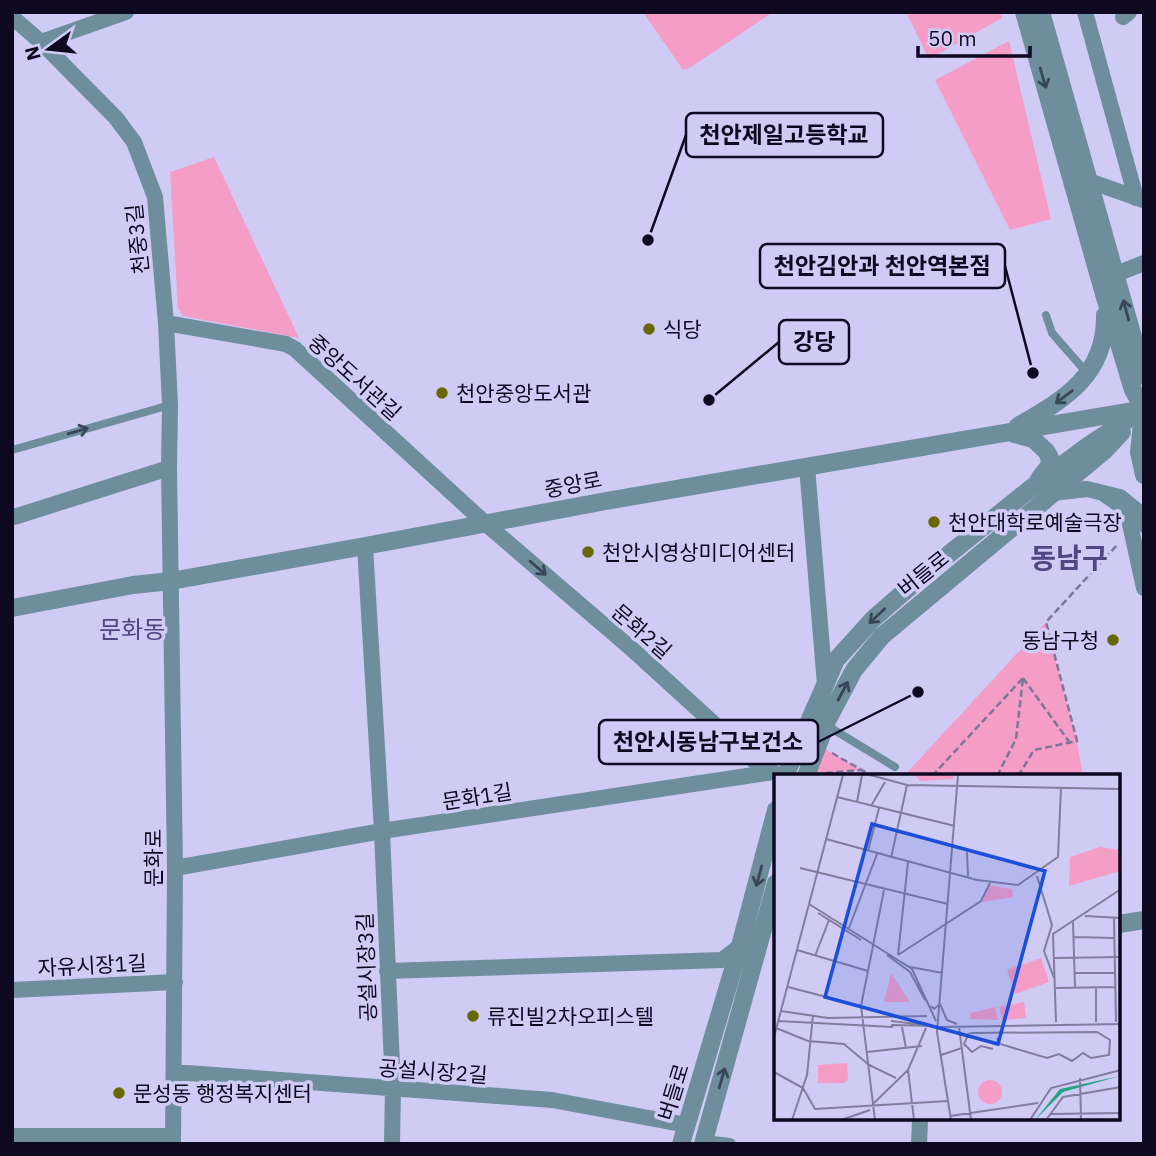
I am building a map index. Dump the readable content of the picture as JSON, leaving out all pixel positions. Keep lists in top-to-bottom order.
{
  "streets": {
    "street": [
      "천중3길",
      "중앙도서관길",
      "중앙로",
      "버들로",
      "문화2길",
      "문화1길",
      "문화로",
      "자유시장1길",
      "공설시장3길",
      "공설시장2길"
    ]
  },
  "crossings": [
    ["천중3길", "중앙도서관길"],
    ["천중3길", "중앙로"],
    ["천중3길", "문화로"],
    ["중앙도서관길", "중앙로"],
    ["중앙도서관길", "문화2길"],
    ["중앙로", "버들로"],
    ["중앙로", "문화2길"],
    ["중앙로", "문화로"],
    ["중앙로", "공설시장3길"],
    ["버들로", "문화2길"],
    ["버들로", "문화1길"],
    ["버들로", "공설시장2길"],
    ["문화2길", "문화1길"],
    ["문화1길", "문화로"],
    ["문화1길", "공설시장3길"],
    ["문화로", "자유시장1길"],
    ["문화로", "공설시장2길"],
    ["공설시장3길", "공설시장2길"]
  ],
  "one_way": ["문화2길"],
  "districts": ["동남구", "문화동"],
  "places": [
    "천안제일고등학교",
    "식당",
    "천안김안과 천안역본점",
    "천안중앙도서관",
    "강당",
    "천안대학로예술극장",
    "천안시영상미디어센터",
    "동남구청",
    "천안시동남구보건소",
    "류진빌2차오피스텔",
    "문성동 행정복지센터"
  ],
  "scale_bar": "50 m",
  "north": "left"
}
